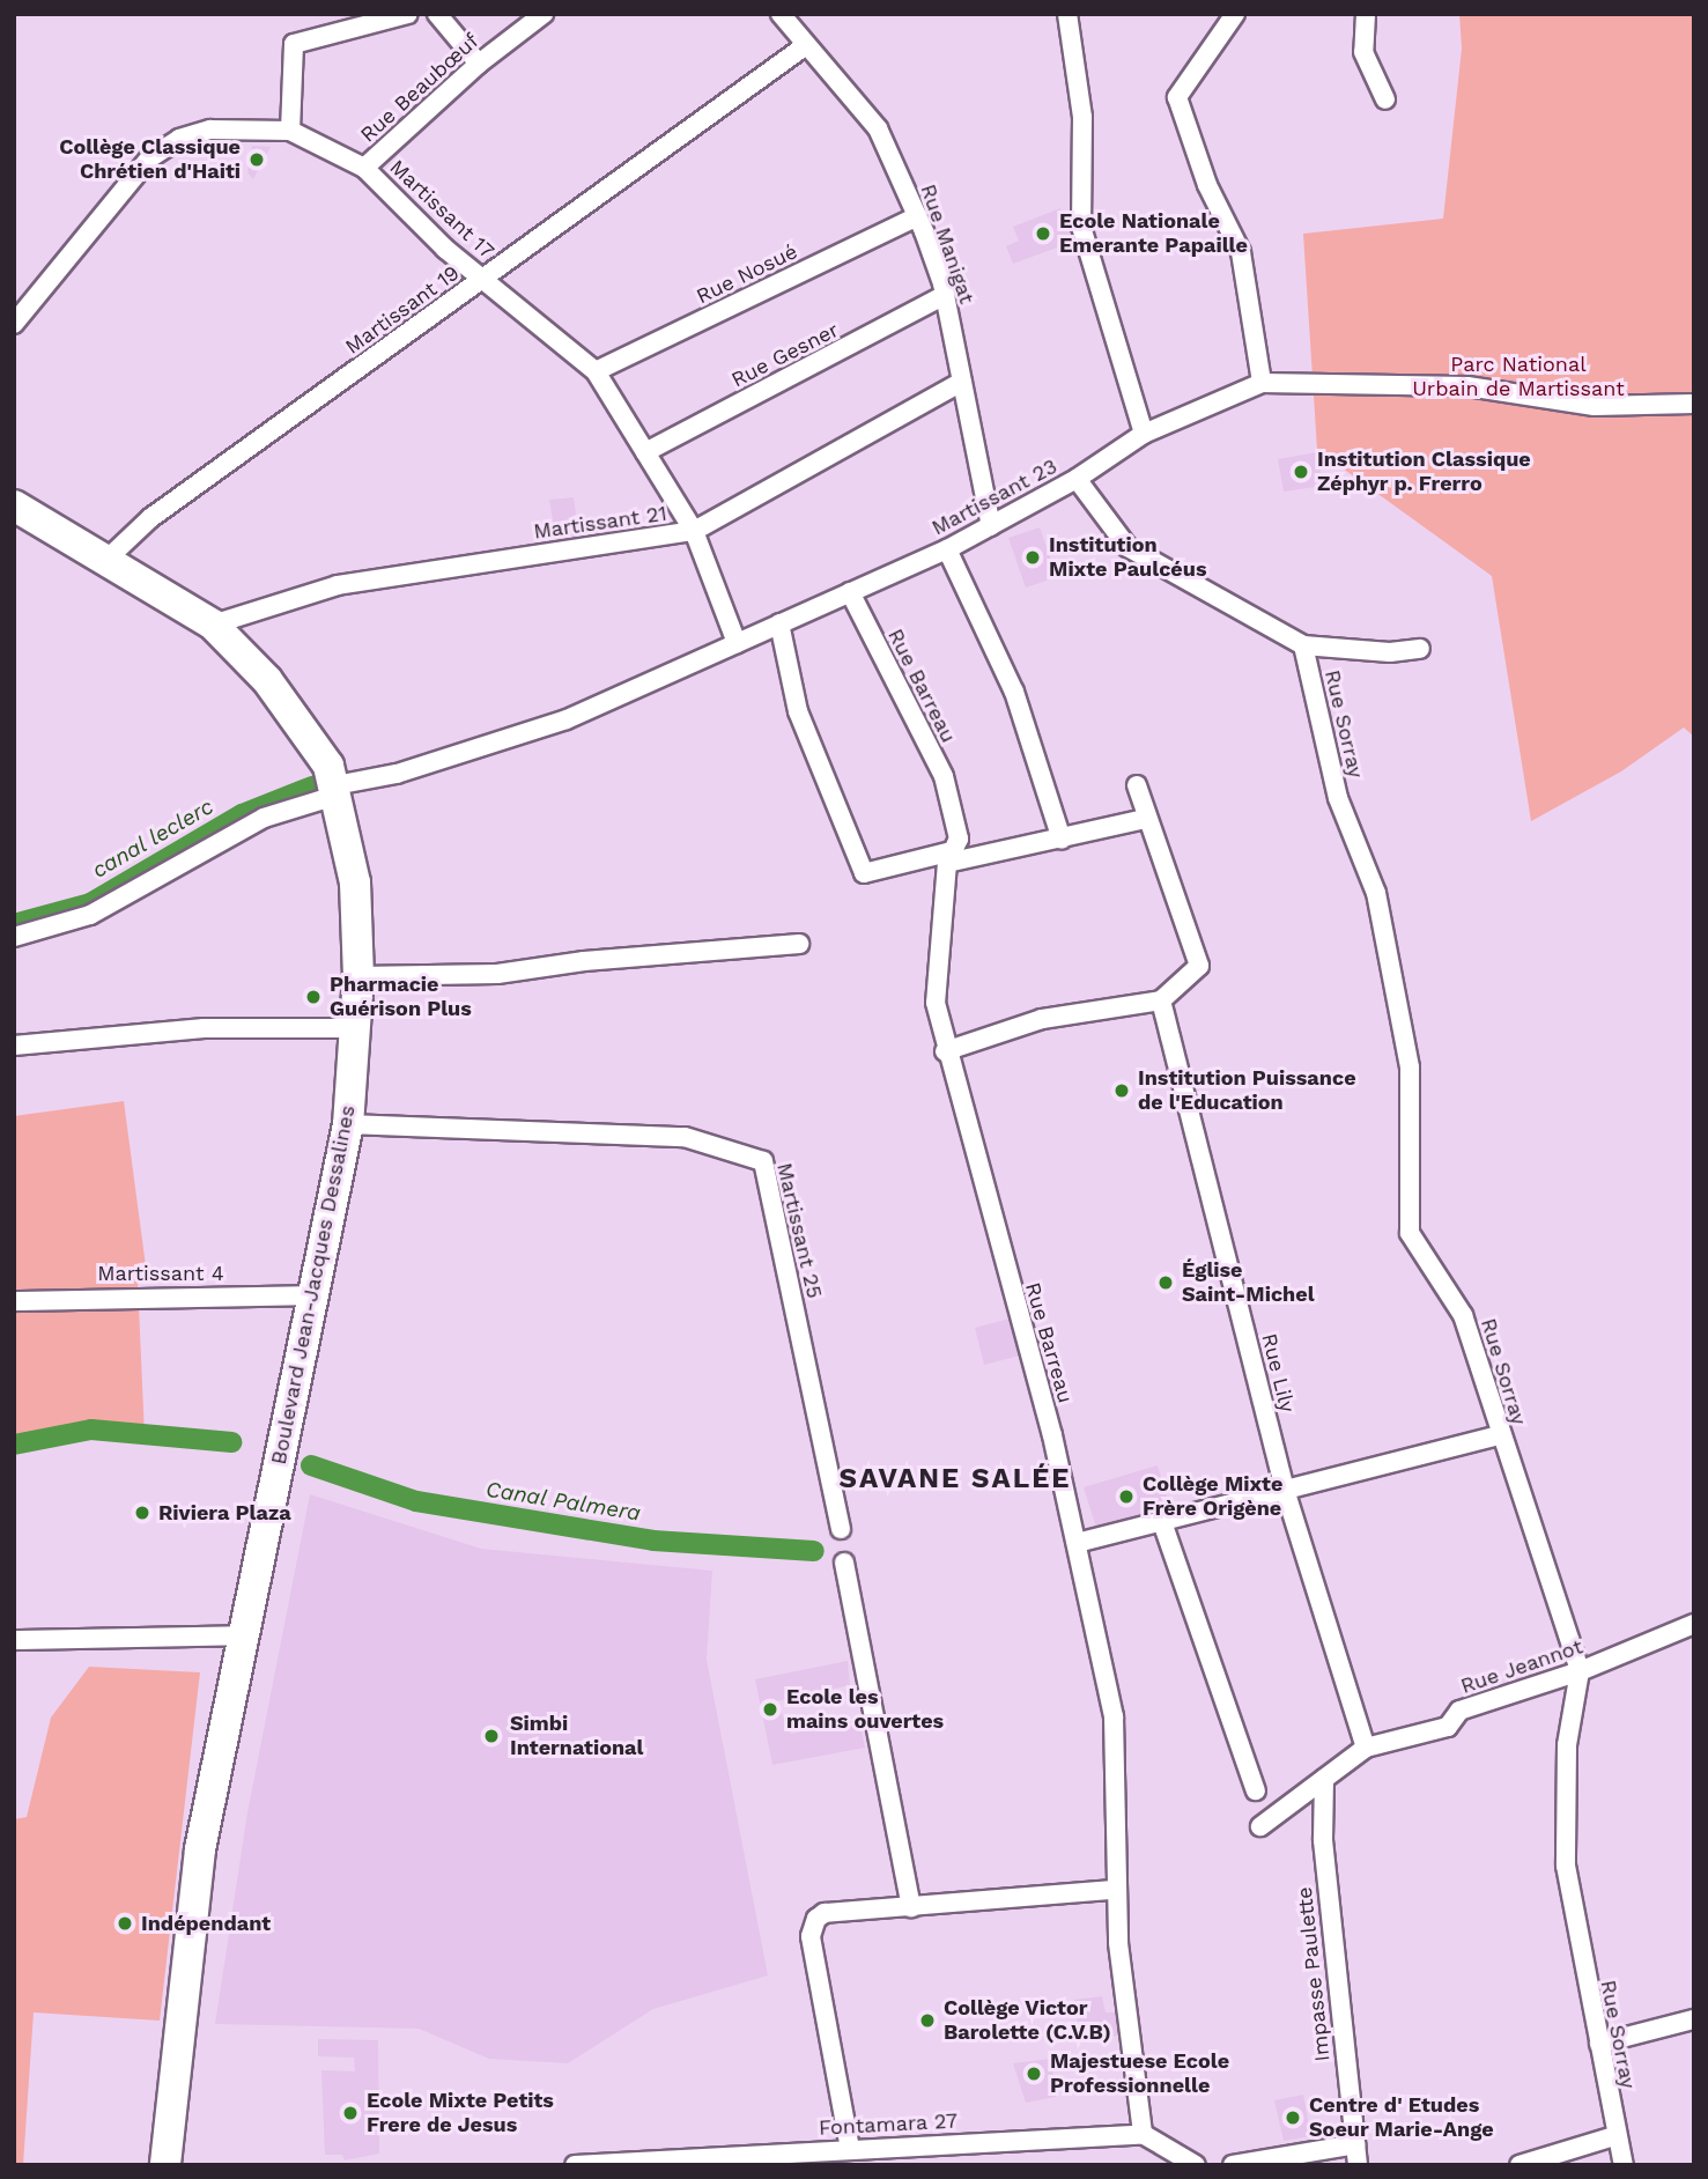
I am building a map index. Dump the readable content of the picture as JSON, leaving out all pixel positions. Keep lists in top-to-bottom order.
{
  "streets": {
    "main road": ["Boulevard Jean-Jacques Dessalines"],
    "street": [
      "Rue Beaubœuf",
      "Martissant 17",
      "Rue Manigat",
      "Rue Nosué",
      "Martissant 19",
      "Rue Gesner",
      "Martissant 23",
      "Martissant 21",
      "Rue Barreau",
      "Rue Sorray",
      "Martissant 25",
      "Martissant 4",
      "Rue Lily",
      "Rue Jeannot",
      "Impasse Paulette",
      "Fontamara 27"
    ]
  },
  "crossings": [
    ["Rue Beaubœuf", "Martissant 17"],
    ["Martissant 17", "Rue Nosué"],
    ["Martissant 17", "Martissant 19"],
    ["Martissant 17", "Rue Gesner"],
    ["Martissant 17", "Martissant 23"],
    ["Martissant 17", "Martissant 21"],
    ["Rue Manigat", "Rue Nosué"],
    ["Rue Manigat", "Martissant 19"],
    ["Rue Manigat", "Rue Gesner"],
    ["Rue Manigat", "Martissant 23"],
    ["Rue Manigat", "Martissant 21"],
    ["Martissant 19", "Boulevard Jean-Jacques Dessalines"],
    ["Martissant 23", "Rue Barreau"],
    ["Martissant 23", "Boulevard Jean-Jacques Dessalines"],
    ["Martissant 21", "Boulevard Jean-Jacques Dessalines"],
    ["Rue Barreau", "Fontamara 27"],
    ["Rue Sorray", "Rue Jeannot"],
    ["Martissant 25", "Boulevard Jean-Jacques Dessalines"],
    ["Martissant 4", "Boulevard Jean-Jacques Dessalines"],
    ["Rue Lily", "Rue Jeannot"]
  ],
  "districts": ["SAVANE SALÉE"],
  "water": ["canal leclerc", "Canal Palmera"],
  "parks": ["Parc National Urbain de Martissant"],
  "places": [
    "Collège Classique Chrétien d'Haiti",
    "Ecole Nationale Emerante Papaille",
    "Institution Classique Zéphyr p. Frerro",
    "Institution Mixte Paulcéus",
    "Pharmacie Guérison Plus",
    "Institution Puissance de l'Education",
    "Église Saint-Michel",
    "Collège Mixte Frère Origène",
    "Riviera Plaza",
    "Ecole les mains ouvertes",
    "Simbi International",
    "Indépendant",
    "Collège Victor Barolette (C.V.B)",
    "Majestuese Ecole Professionnelle",
    "Ecole Mixte Petits Frere de Jesus",
    "Centre d' Etudes Soeur Marie-Ange"
  ]
}
